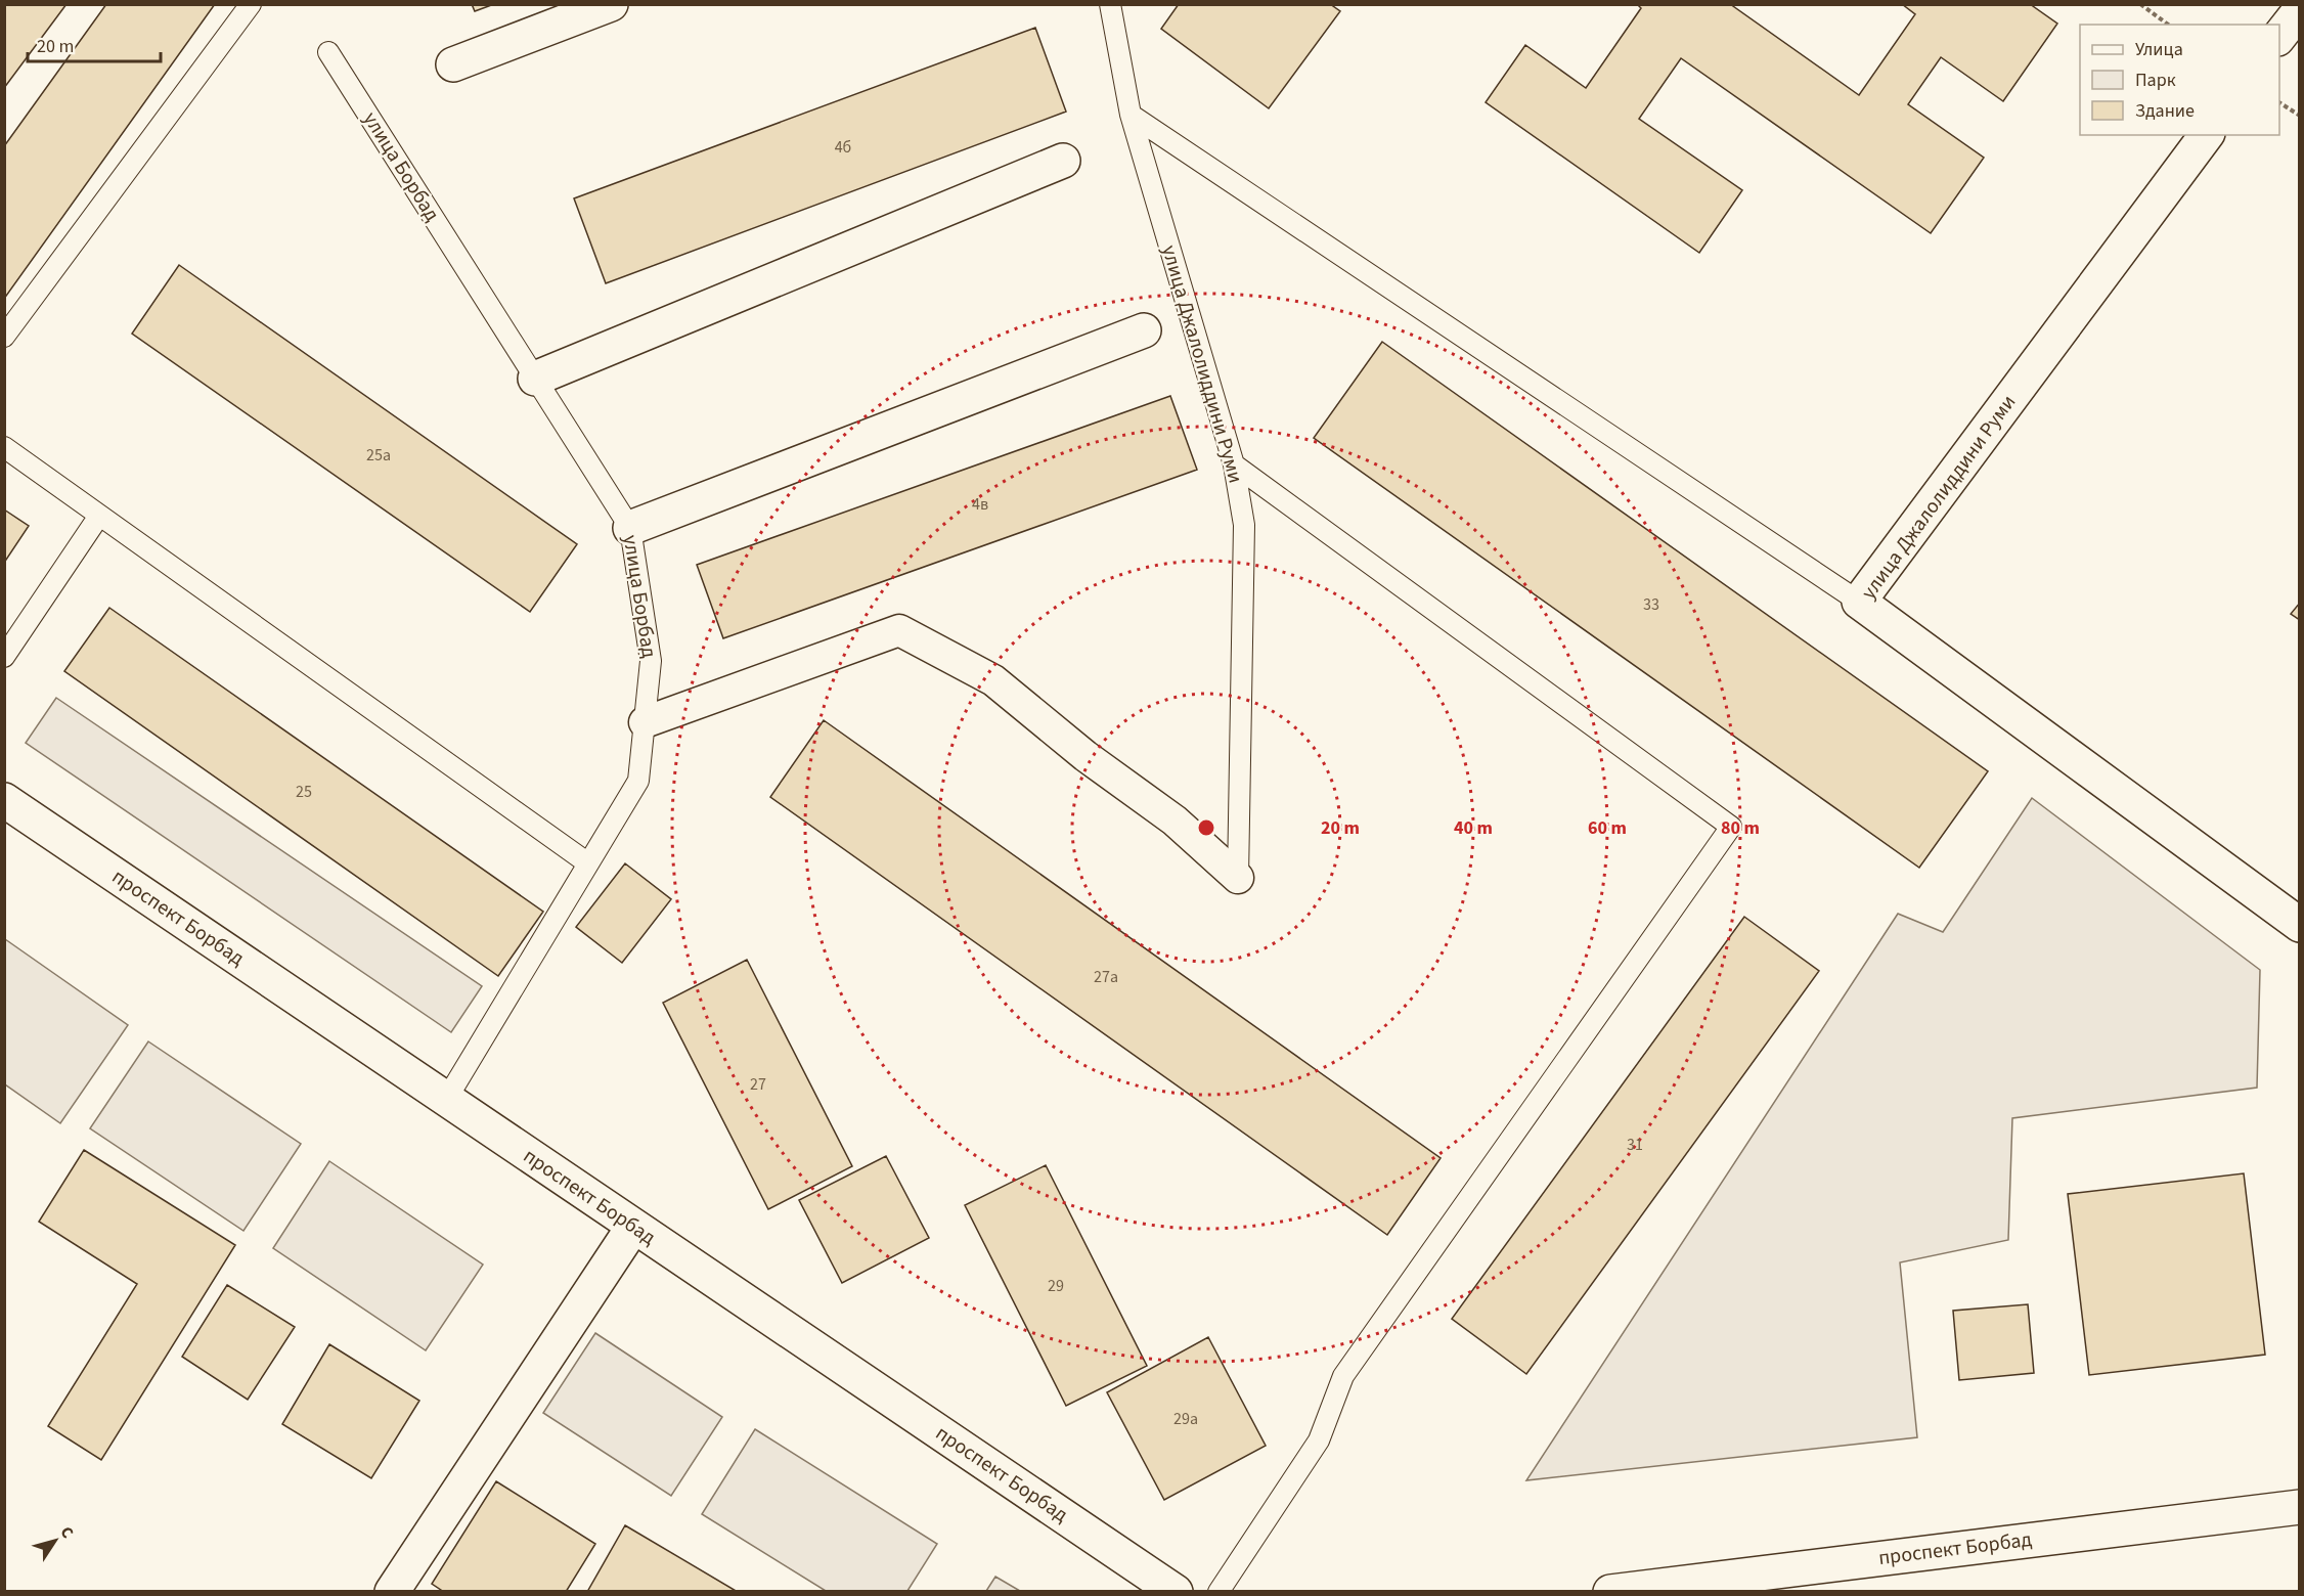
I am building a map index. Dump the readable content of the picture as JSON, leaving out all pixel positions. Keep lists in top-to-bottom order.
{
  "streets": {
    "street": ["улица Джалолиддини Руми", "проспект Борбад"],
    "lane": ["улица Борбад"]
  },
  "crossings": [
    ["улица Борбад", "проспект Борбад"]
  ],
  "house_numbers": [
    "4б",
    "25а",
    "4в",
    "33",
    "25",
    "27а",
    "27",
    "31",
    "29",
    "29а"
  ],
  "legend": ["Улица", "Парк", "Здание"],
  "scale_bar": "20 m",
  "north": "top right",
  "rings": [
    "20 m",
    "40 m",
    "60 m",
    "80 m"
  ]
}
